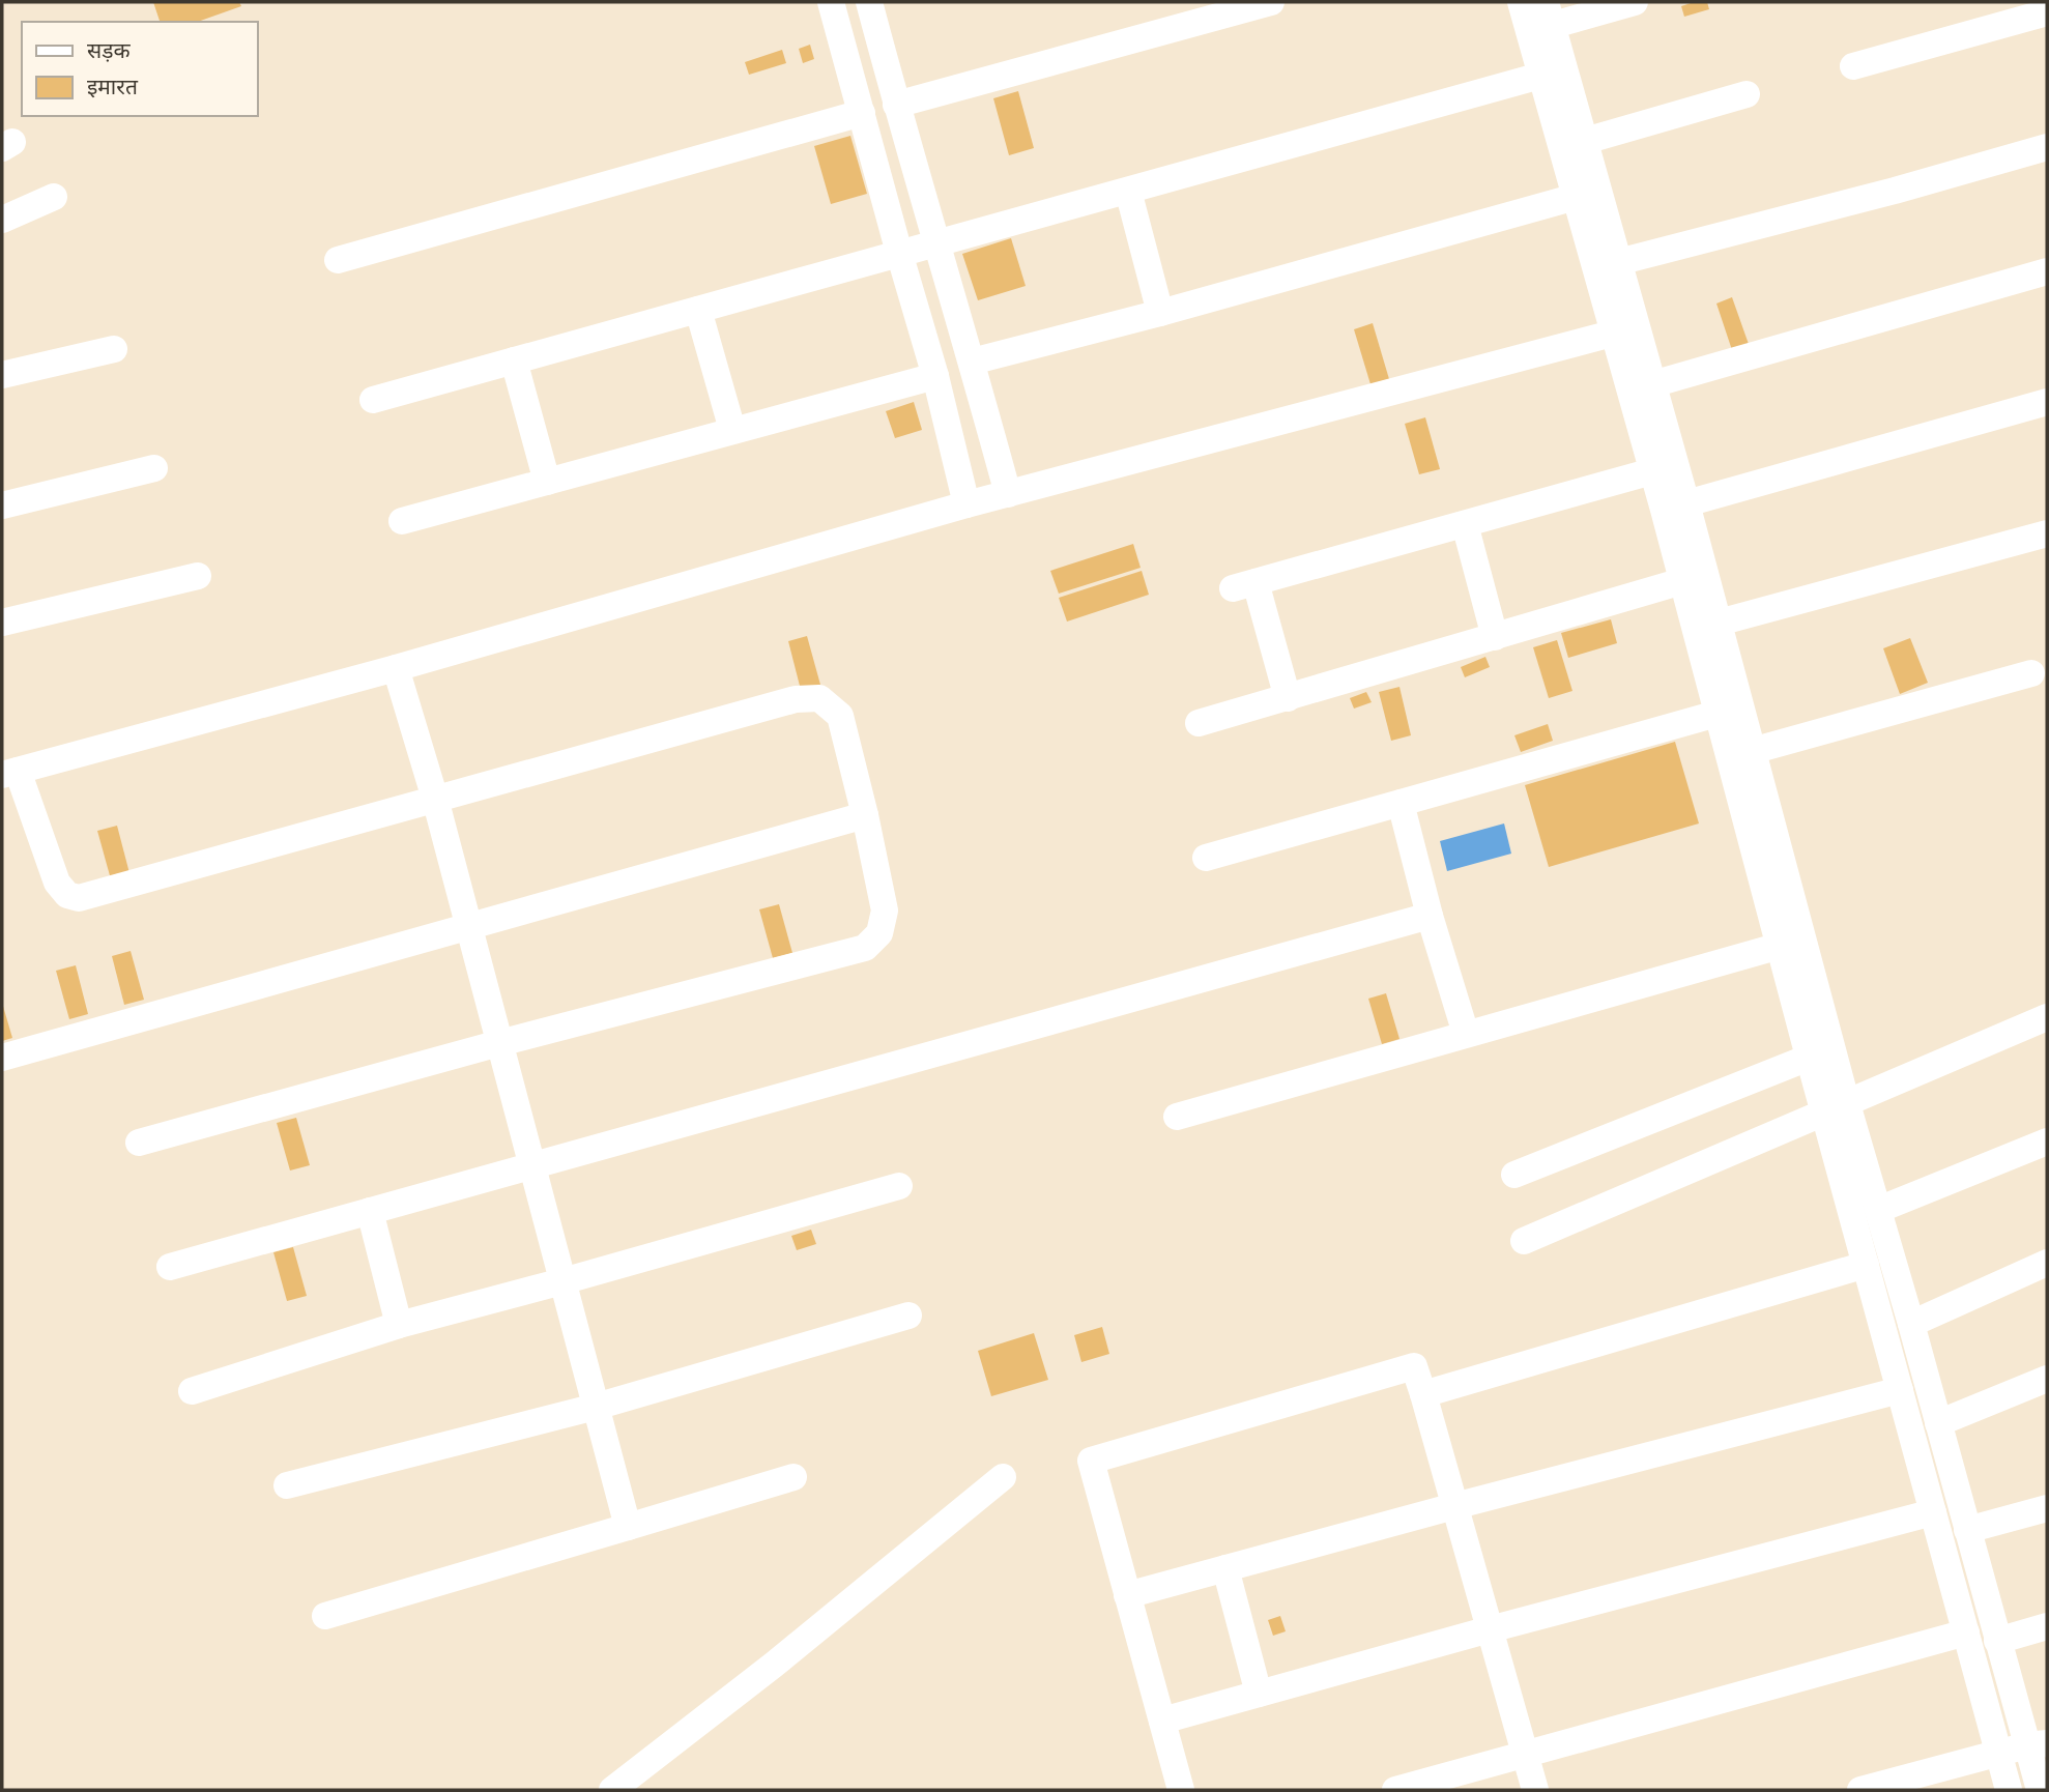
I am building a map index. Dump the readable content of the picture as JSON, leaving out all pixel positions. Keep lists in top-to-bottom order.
{
  "legend": ["सड़क", "इमारत"]
}
